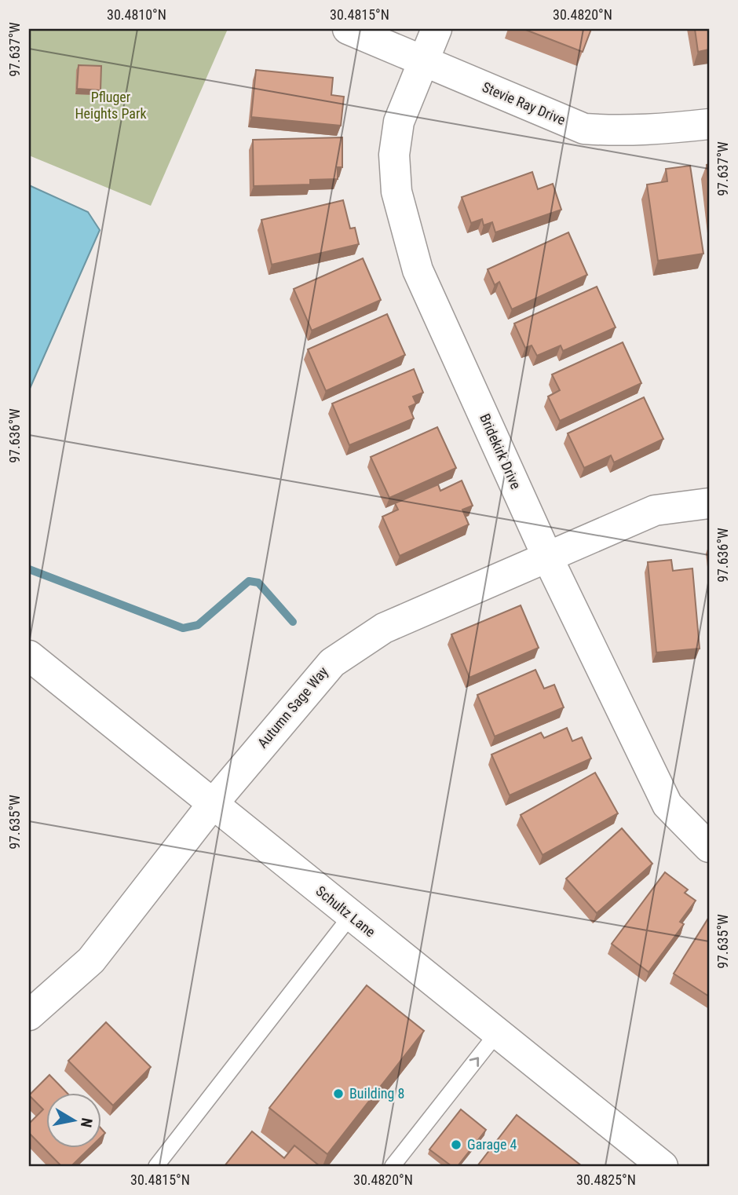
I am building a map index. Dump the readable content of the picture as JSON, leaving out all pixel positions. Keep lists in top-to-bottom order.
{
  "streets": {
    "street": [
      "Stevie Ray Drive",
      "Bridekirk Drive",
      "Autumn Sage Way",
      "Schultz Lane"
    ]
  },
  "crossings": [
    ["Stevie Ray Drive", "Bridekirk Drive"],
    ["Bridekirk Drive", "Autumn Sage Way"],
    ["Autumn Sage Way", "Schultz Lane"]
  ],
  "parks": ["Pfluger Heights Park"],
  "places": ["Building 8", "Garage 4"],
  "north": "right",
  "coordinates": [
    "30.4810°N",
    "30.4815°N",
    "30.4820°N",
    "97.637°W",
    "97.636°W",
    "97.635°W",
    "30.4825°N"
  ]
}
